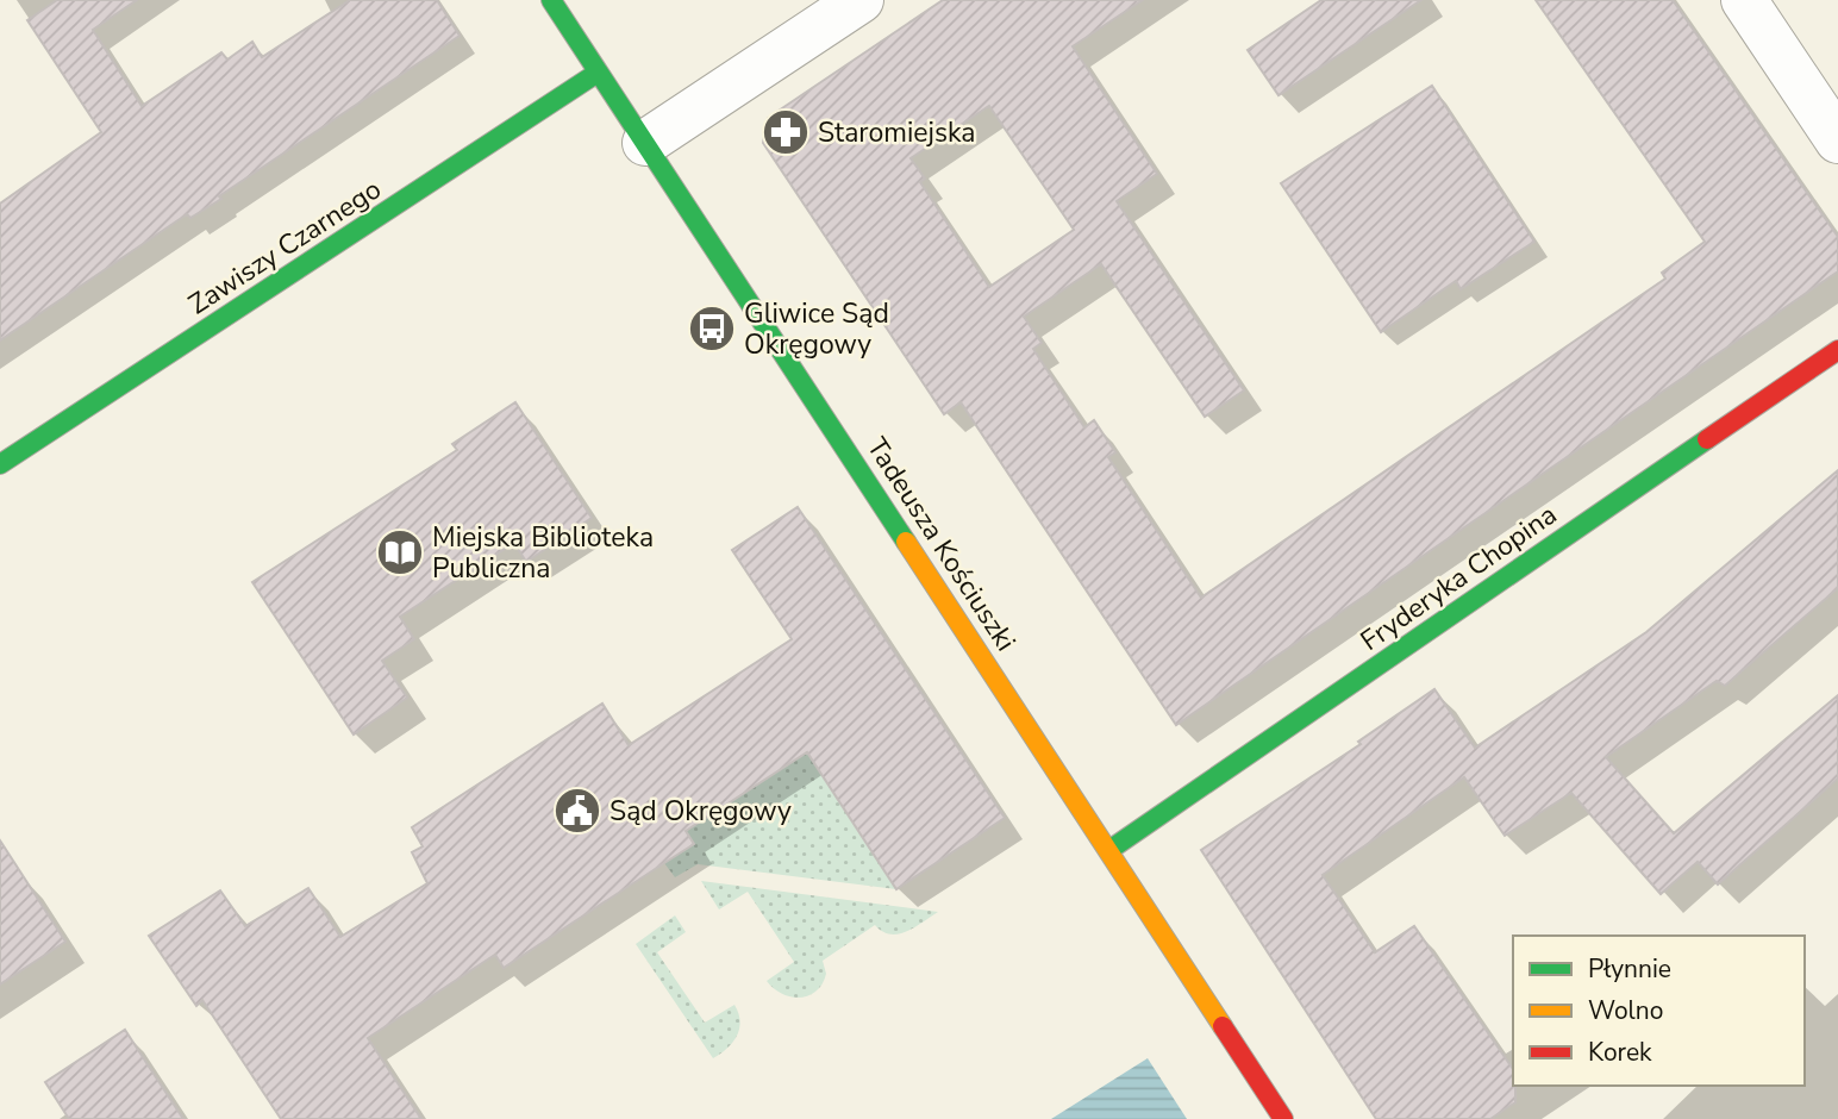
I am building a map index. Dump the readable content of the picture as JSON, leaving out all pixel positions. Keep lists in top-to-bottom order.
{
  "streets": {
    "street": ["Zawiszy Czarnego", "Tadeusza Kościuszki", "Fryderyka Chopina"]
  },
  "crossings": [
    ["Zawiszy Czarnego", "Tadeusza Kościuszki"],
    ["Tadeusza Kościuszki", "Fryderyka Chopina"]
  ],
  "places": {
    "pharmacy": ["Staromiejska"],
    "bus stop": ["Gliwice Sąd Okręgowy"],
    "library": ["Miejska Biblioteka Publiczna"],
    "public building": ["Sąd Okręgowy"]
  },
  "legend": ["Płynnie", "Wolno", "Korek"]
}
